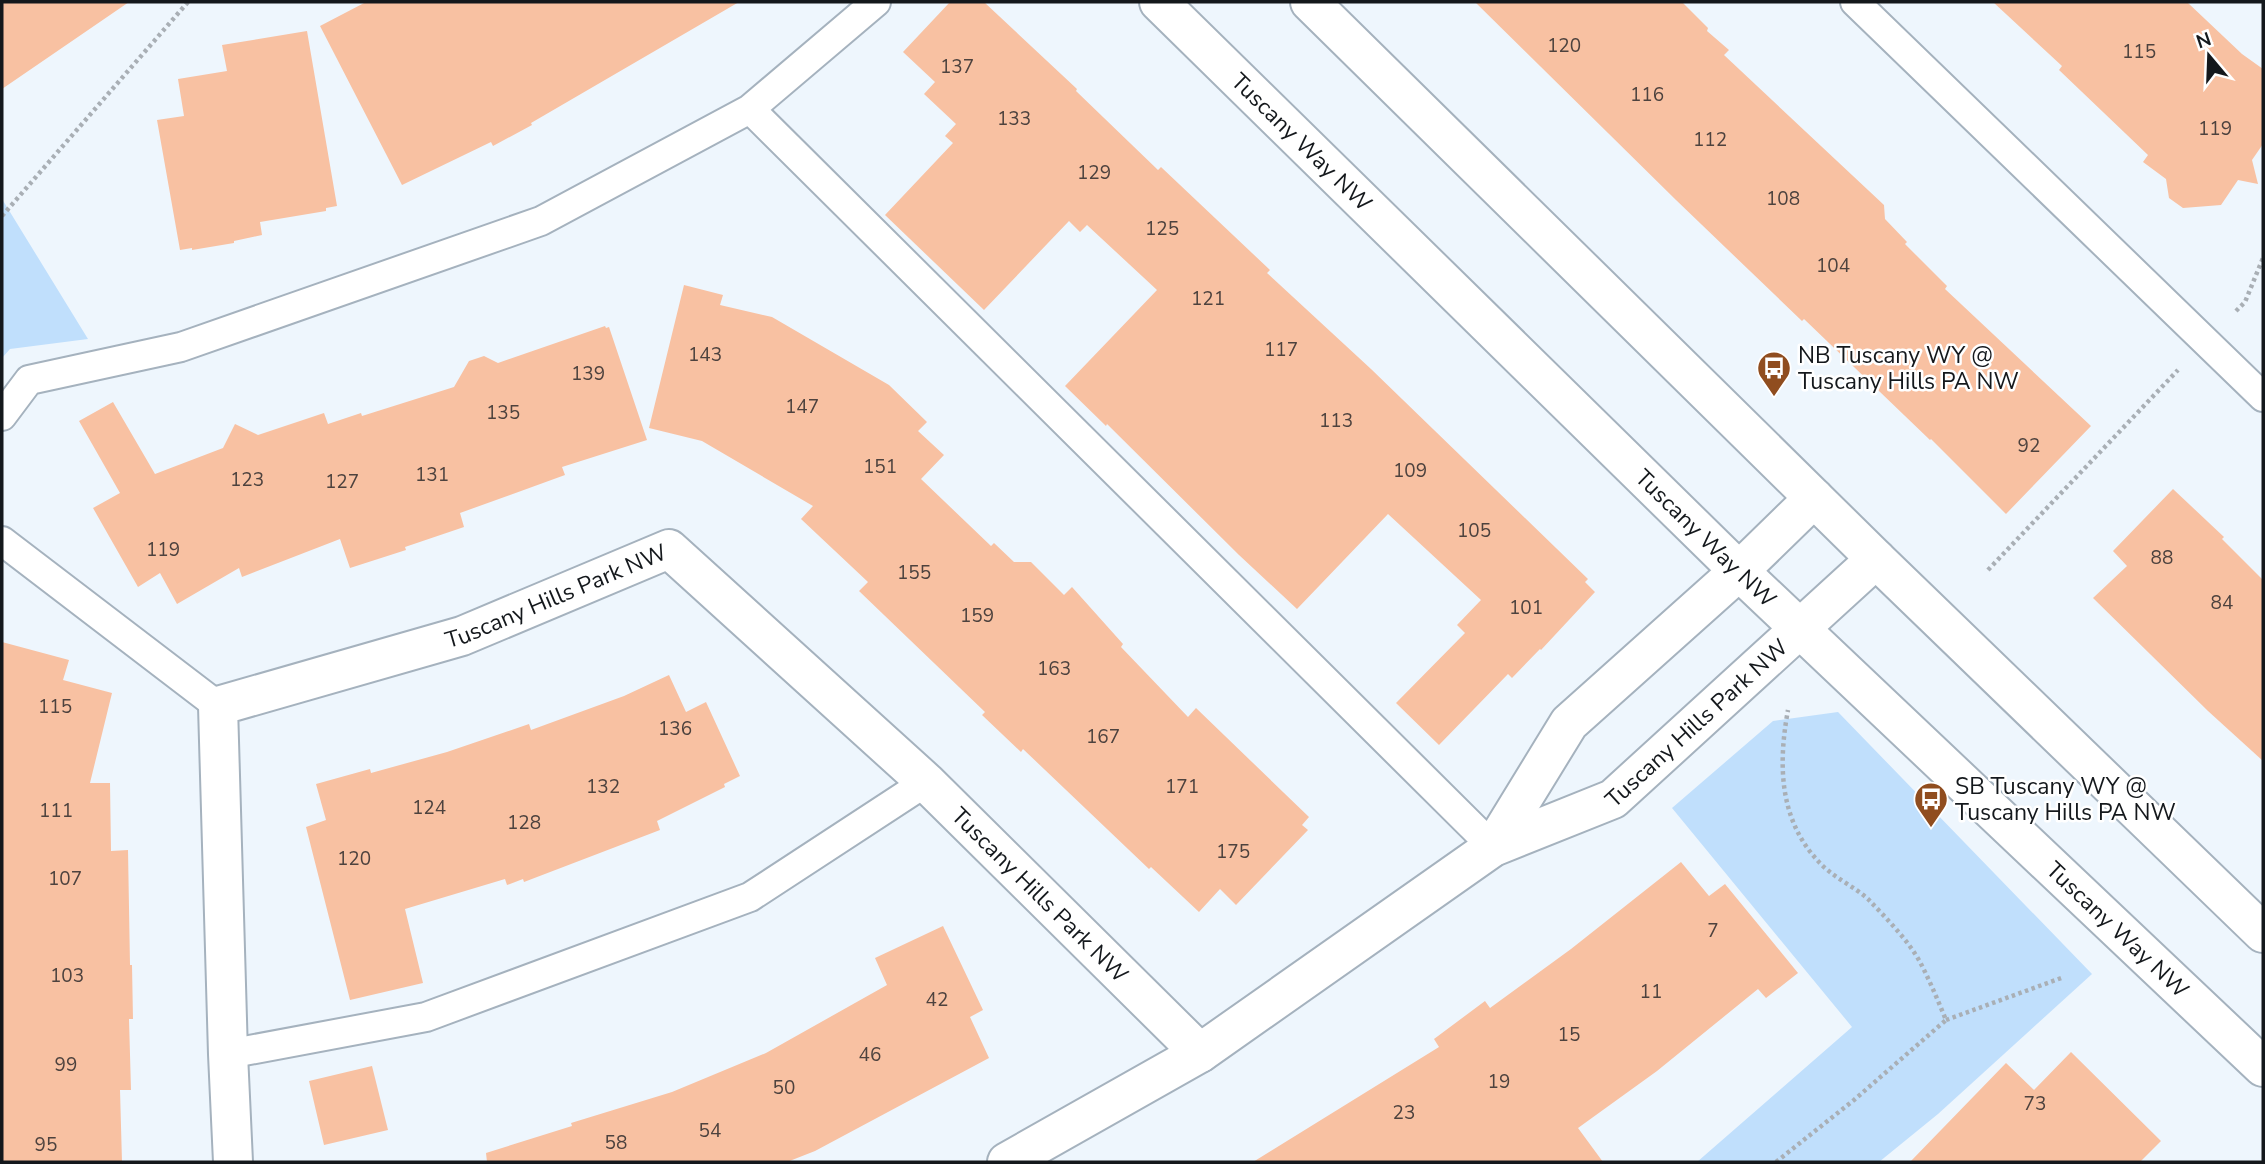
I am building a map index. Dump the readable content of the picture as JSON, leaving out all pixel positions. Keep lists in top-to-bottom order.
{
  "streets": {
    "street": ["Tuscany Way NW", "Tuscany Hills Park NW"]
  },
  "crossings": [
    ["Tuscany Way NW", "Tuscany Hills Park NW"]
  ],
  "places": {
    "bus stop": ["NB Tuscany WY @ Tuscany Hills PA NW", "SB Tuscany WY @ Tuscany Hills PA NW"]
  },
  "house_numbers": [
    "120",
    "115",
    "137",
    "116",
    "133",
    "119",
    "112",
    "129",
    "108",
    "125",
    "104",
    "121",
    "117",
    "143",
    "139",
    "147",
    "135",
    "113",
    "92",
    "151",
    "109",
    "131",
    "123",
    "127",
    "105",
    "119",
    "88",
    "155",
    "84",
    "101",
    "159",
    "163",
    "115",
    "136",
    "167",
    "132",
    "171",
    "124",
    "111",
    "128",
    "175",
    "120",
    "107",
    "7",
    "103",
    "11",
    "42",
    "15",
    "46",
    "99",
    "19",
    "50",
    "73",
    "23",
    "54",
    "58",
    "95"
  ],
  "north": "top"
}
